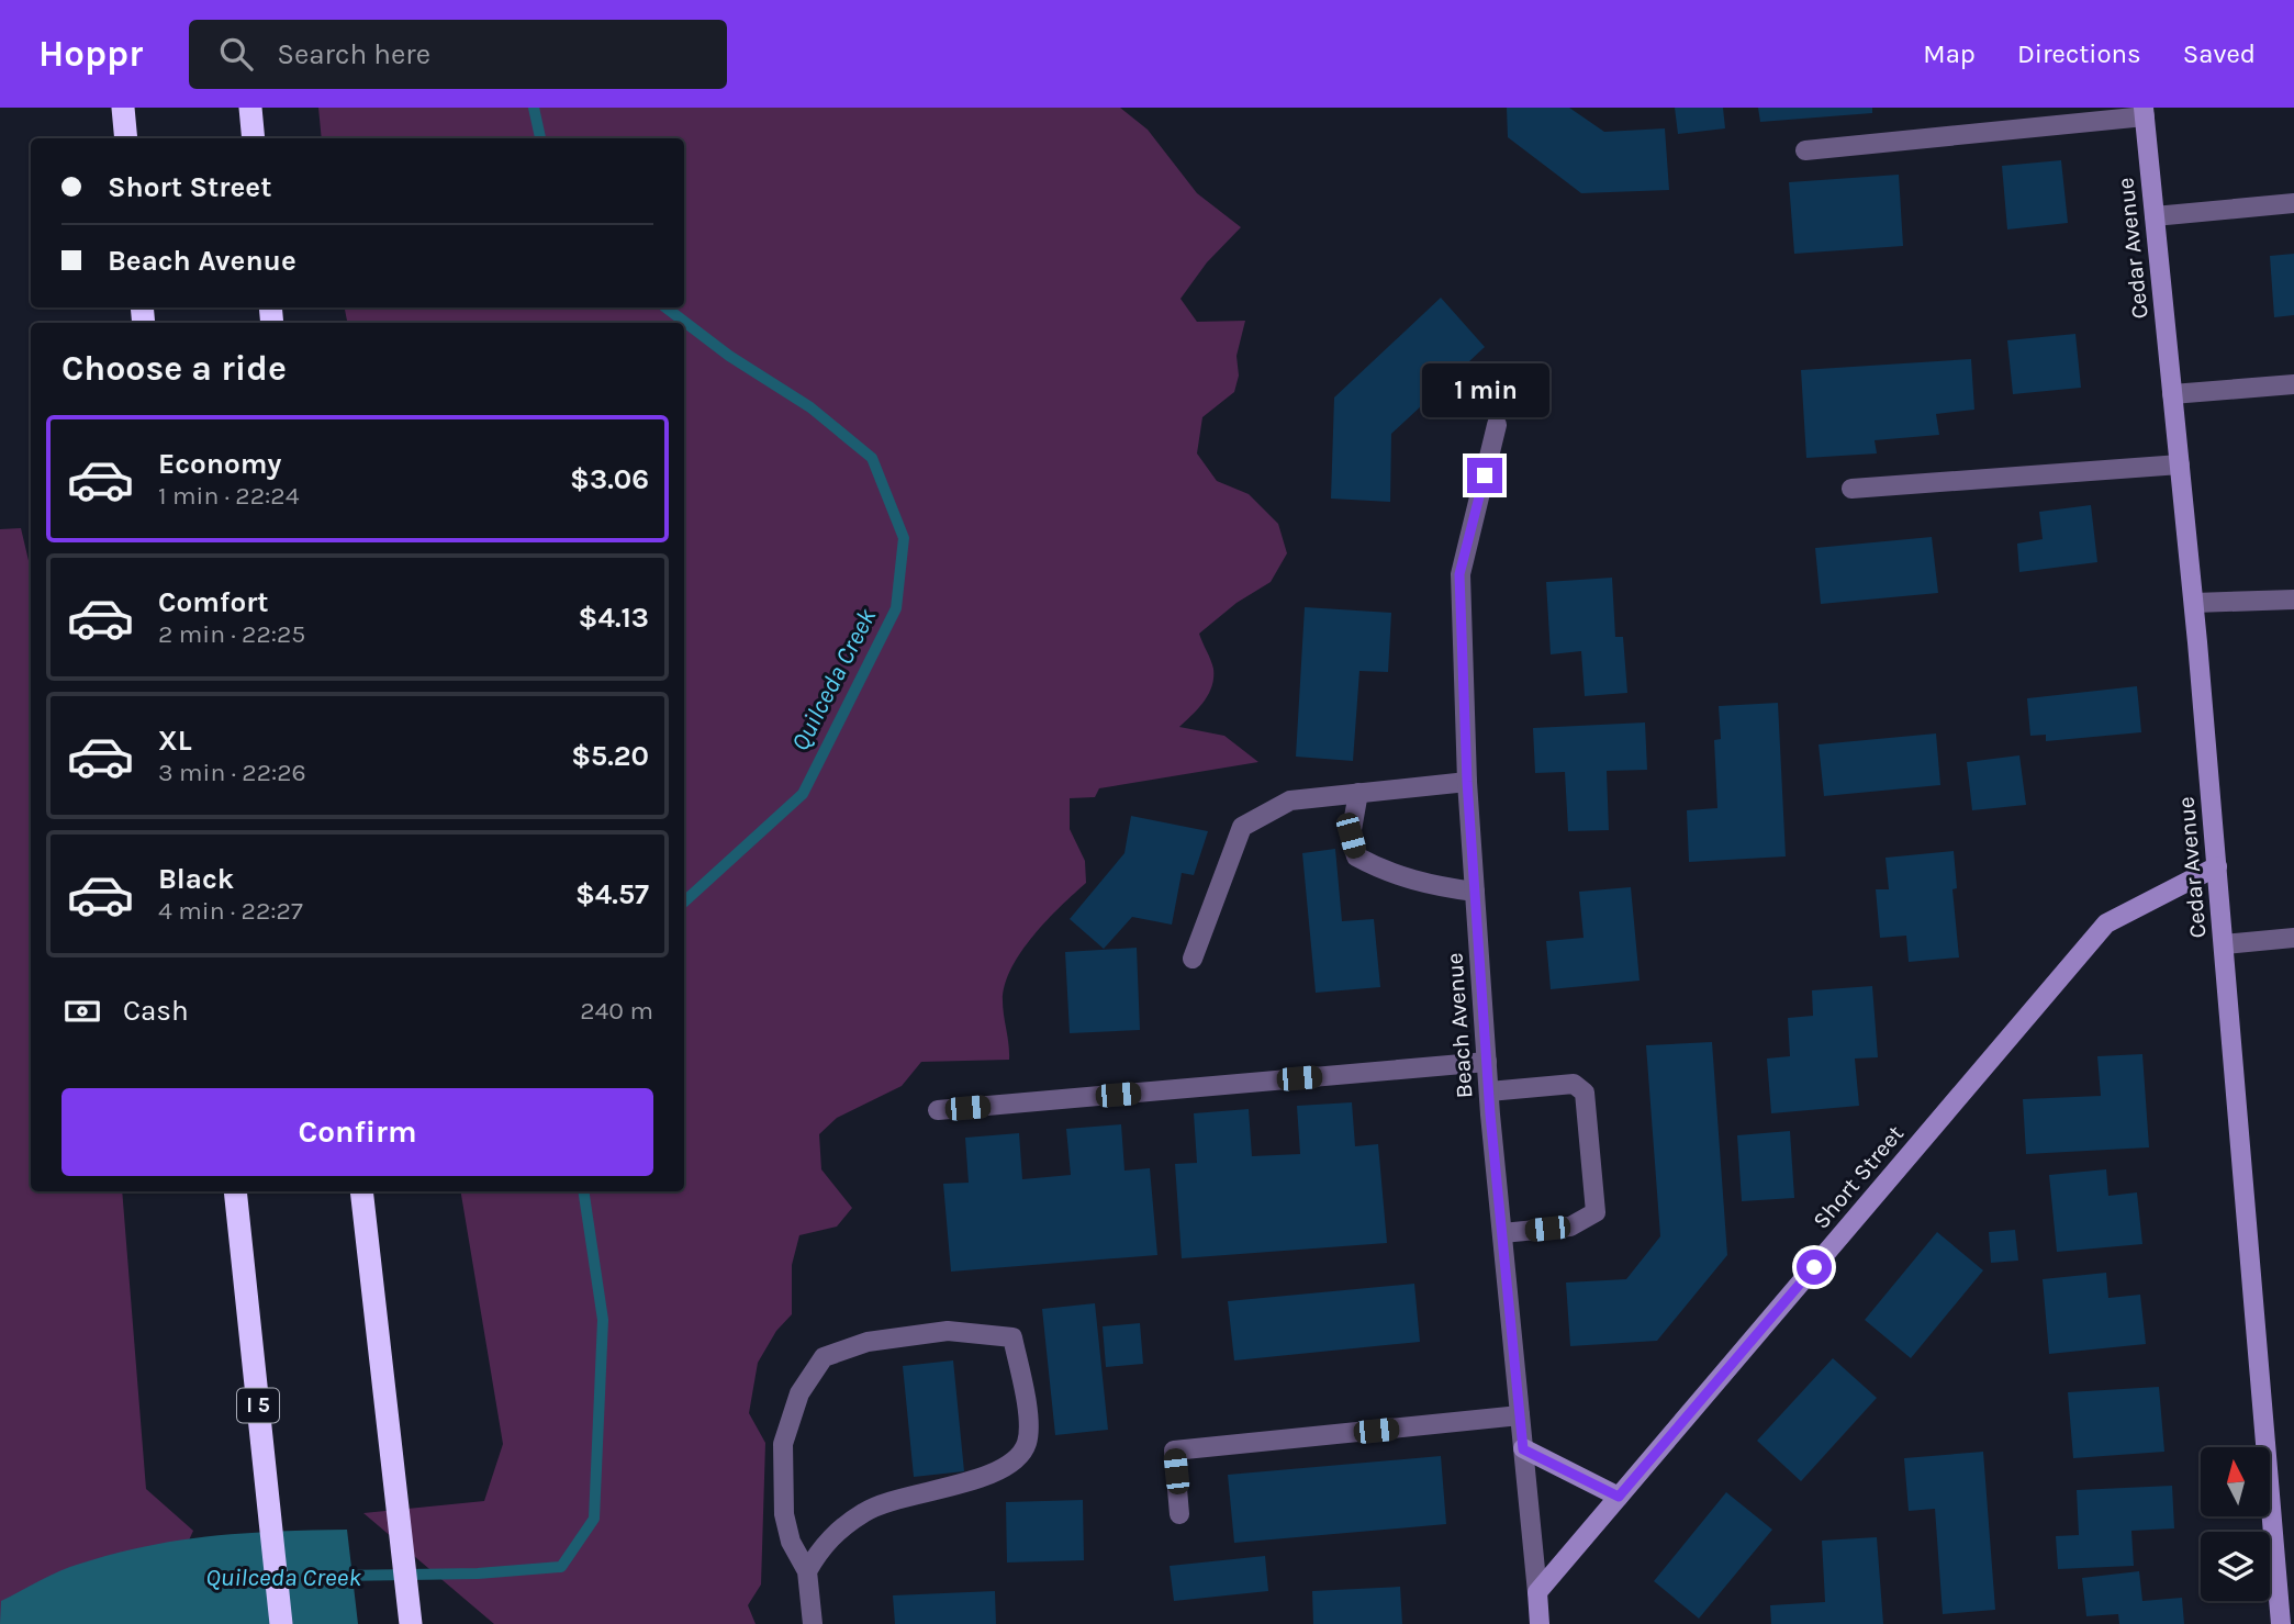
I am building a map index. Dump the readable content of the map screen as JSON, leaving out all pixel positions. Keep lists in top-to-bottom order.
{
  "streets": {
    "highway": ["I 5"],
    "street": ["Cedar Avenue", "Beach Avenue", "Short Street"]
  },
  "crossings": [
    ["Cedar Avenue", "Short Street"],
    ["Beach Avenue", "Short Street"]
  ],
  "water": ["Quilceda Creek"],
  "north": "top",
  "page": {
    "header": "Hoppr",
    "search": "Search here",
    "nav": ["Map", "Directions", "Saved"],
    "banner": ["Short Street", "Beach Avenue"],
    "heading": "Choose a ride",
    "bubble": "1 min",
    "list": [
      {
        "name": "Economy",
        "note": "1 min · 22:24",
        "value": "$3.06"
      },
      {
        "name": "Comfort",
        "note": "2 min · 22:25",
        "value": "$4.13"
      },
      {
        "name": "XL",
        "note": "3 min · 22:26",
        "value": "$5.20"
      },
      {
        "name": "Black",
        "note": "4 min · 22:27",
        "value": "$4.57"
      }
    ],
    "pay": ["Cash", "240 m"],
    "buttons": "Confirm"
  }
}
